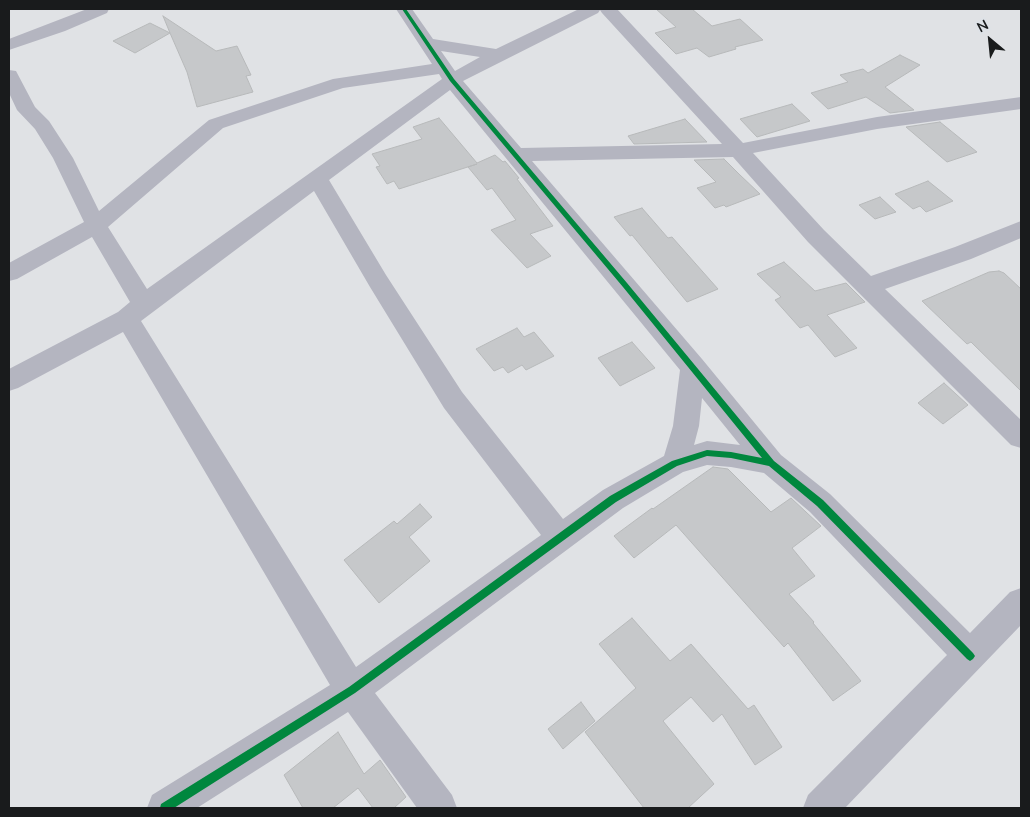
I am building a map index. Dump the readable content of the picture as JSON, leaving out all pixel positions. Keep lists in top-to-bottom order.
{
  "north": "top left"
}
